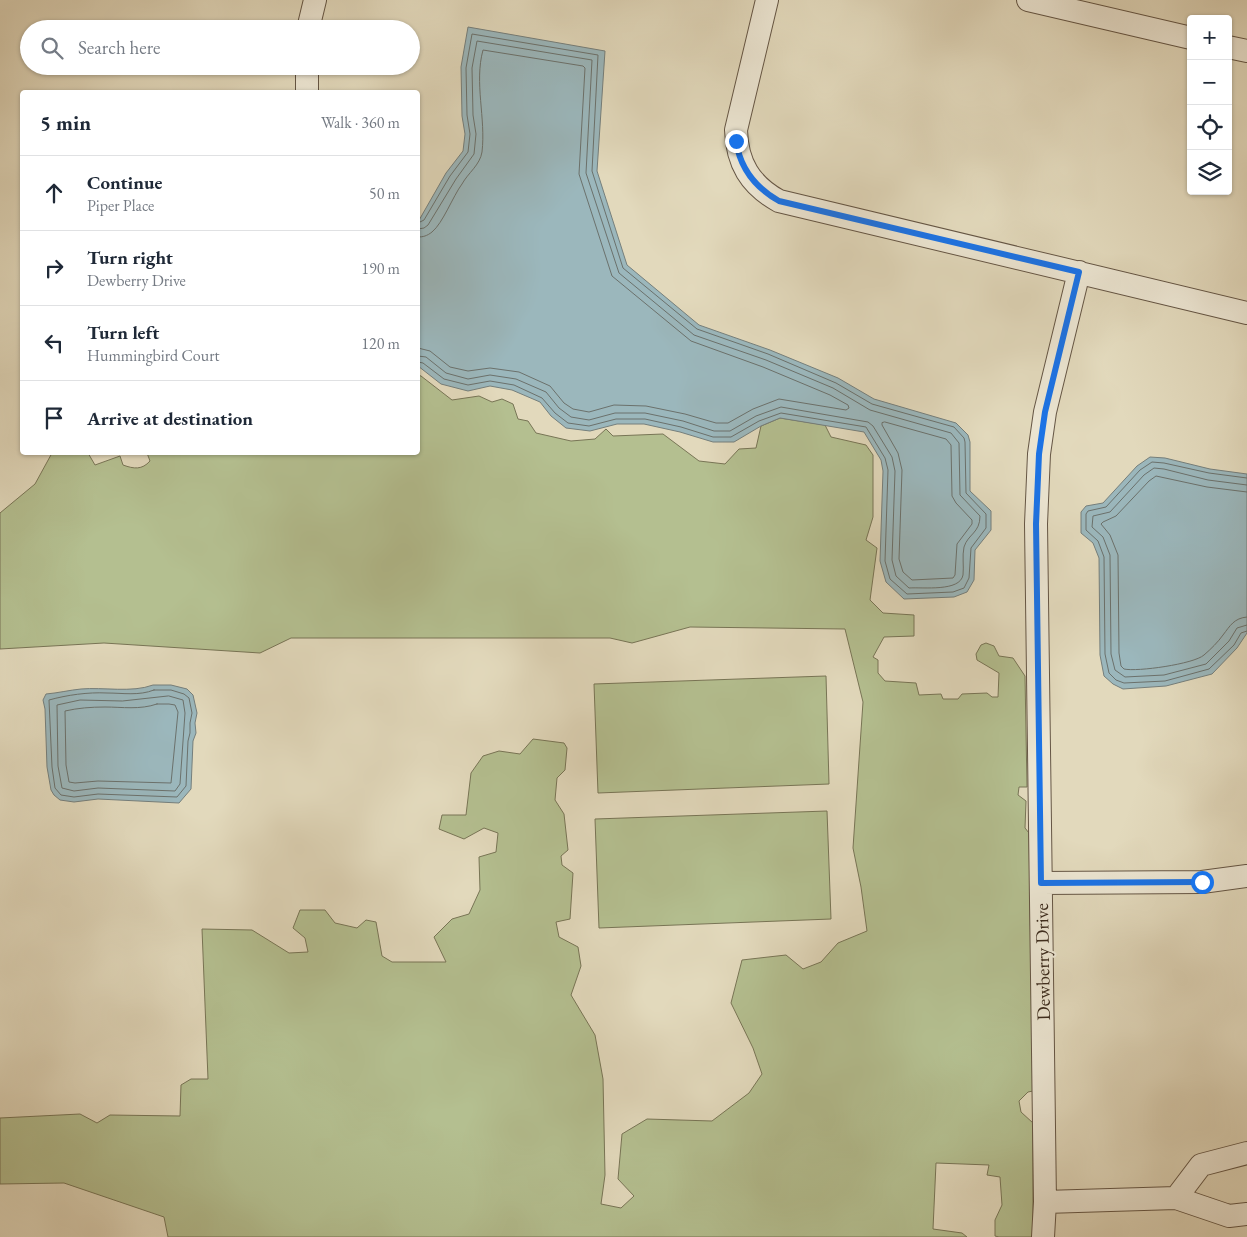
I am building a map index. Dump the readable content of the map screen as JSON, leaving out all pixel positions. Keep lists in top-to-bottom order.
{
  "streets": {
    "street": ["Dewberry Drive"]
  },
  "page": {
    "map_buttons": ["+", "−"],
    "search": "Search here",
    "heading": ["5 min", "Walk · 360 m"],
    "list": [
      ["Continue", "Piper Place", "50 m"],
      ["Turn right", "Dewberry Drive", "190 m"],
      ["Turn left", "Hummingbird Court", "120 m"],
      "Arrive at destination"
    ]
  }
}
